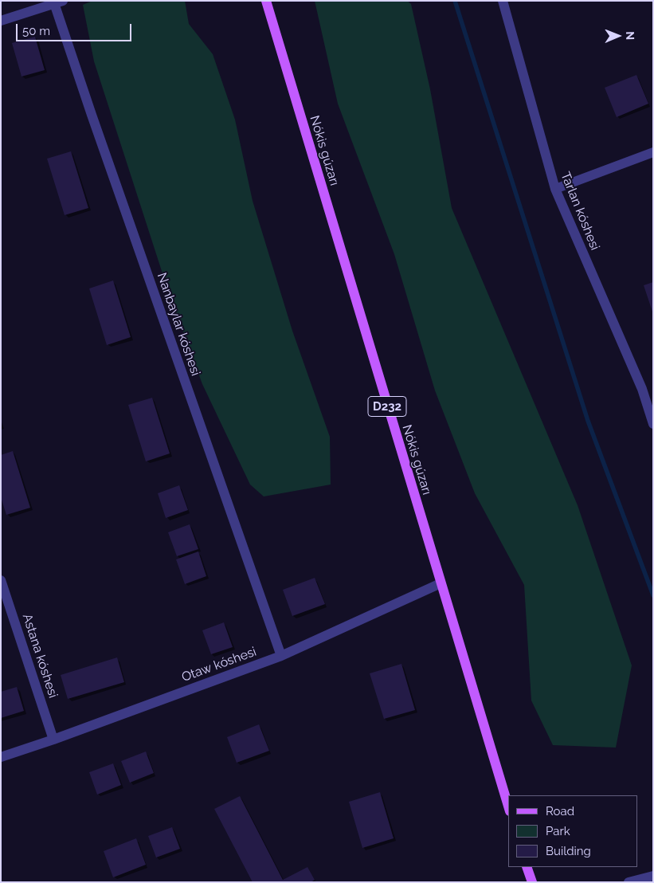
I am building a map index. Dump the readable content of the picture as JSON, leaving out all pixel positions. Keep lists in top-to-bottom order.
{
  "streets": {
    "main road": ["Nókis gúzarı", "D232"],
    "street": [
      "Tarlan kóshesi",
      "Nanbaylar kóshesi",
      "Astana kóshesi",
      "Otaw kóshesi"
    ]
  },
  "crossings": [
    ["Nókis gúzarı", "Otaw kóshesi"],
    ["Nanbaylar kóshesi", "Otaw kóshesi"],
    ["Astana kóshesi", "Otaw kóshesi"]
  ],
  "legend": ["Road", "Park", "Building"],
  "scale_bar": "50 m",
  "north": "right"
}
